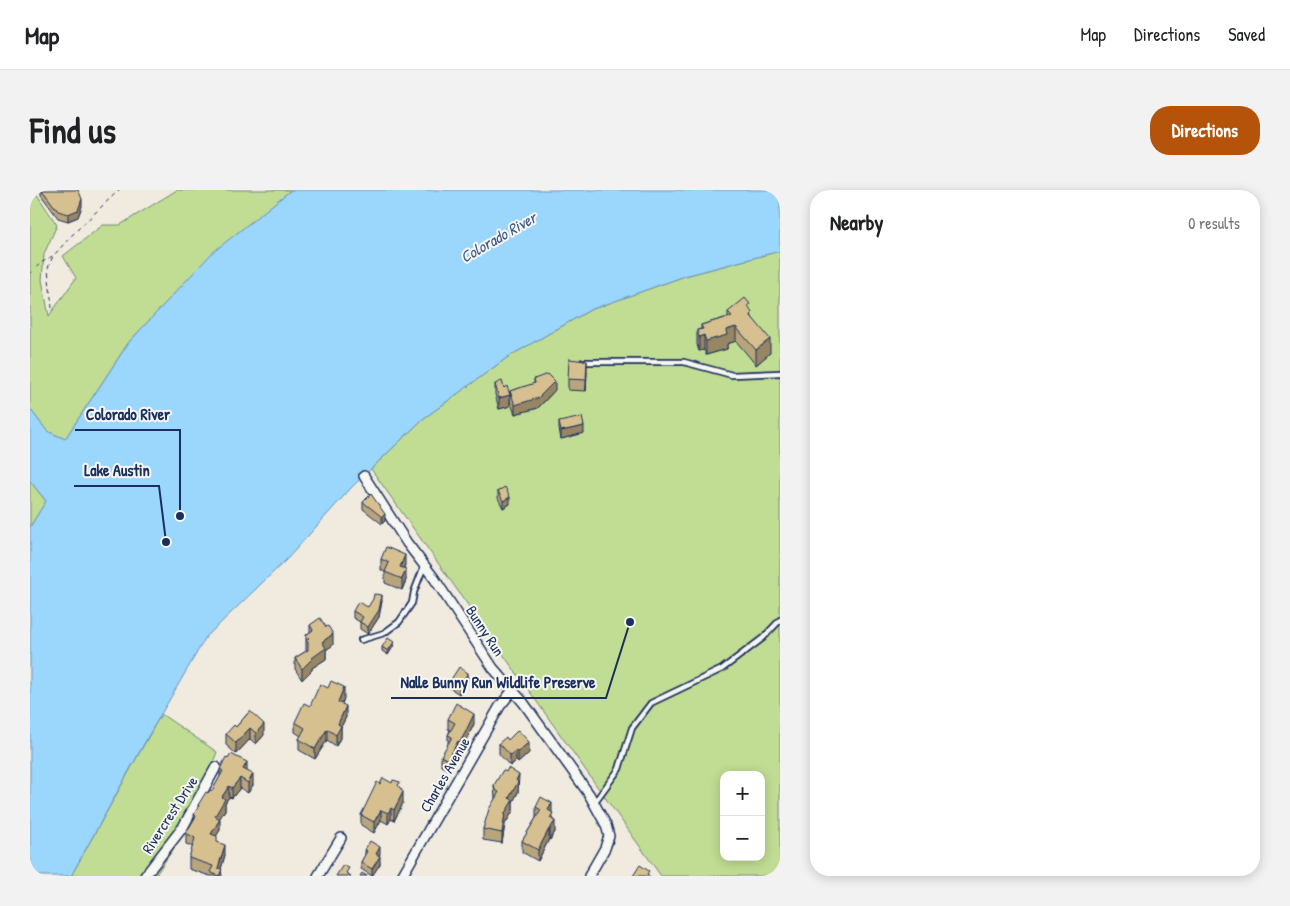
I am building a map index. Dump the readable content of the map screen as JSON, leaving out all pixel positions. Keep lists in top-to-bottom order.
{
  "streets": {
    "street": ["Bunny Run", "Charles Avenue", "Rivercrest Drive"]
  },
  "crossings": [
    ["Bunny Run", "Charles Avenue"]
  ],
  "water": ["Colorado River"],
  "places": ["Colorado River", "Lake Austin", "Nalle Bunny Run Wildlife Preserve"],
  "page": {
    "header": "Map",
    "nav": ["Map", "Directions", "Saved"],
    "buttons": "Directions",
    "title": "Find us",
    "heading": ["Nearby", "0 results"],
    "map_buttons": ["+", "−"]
  }
}
